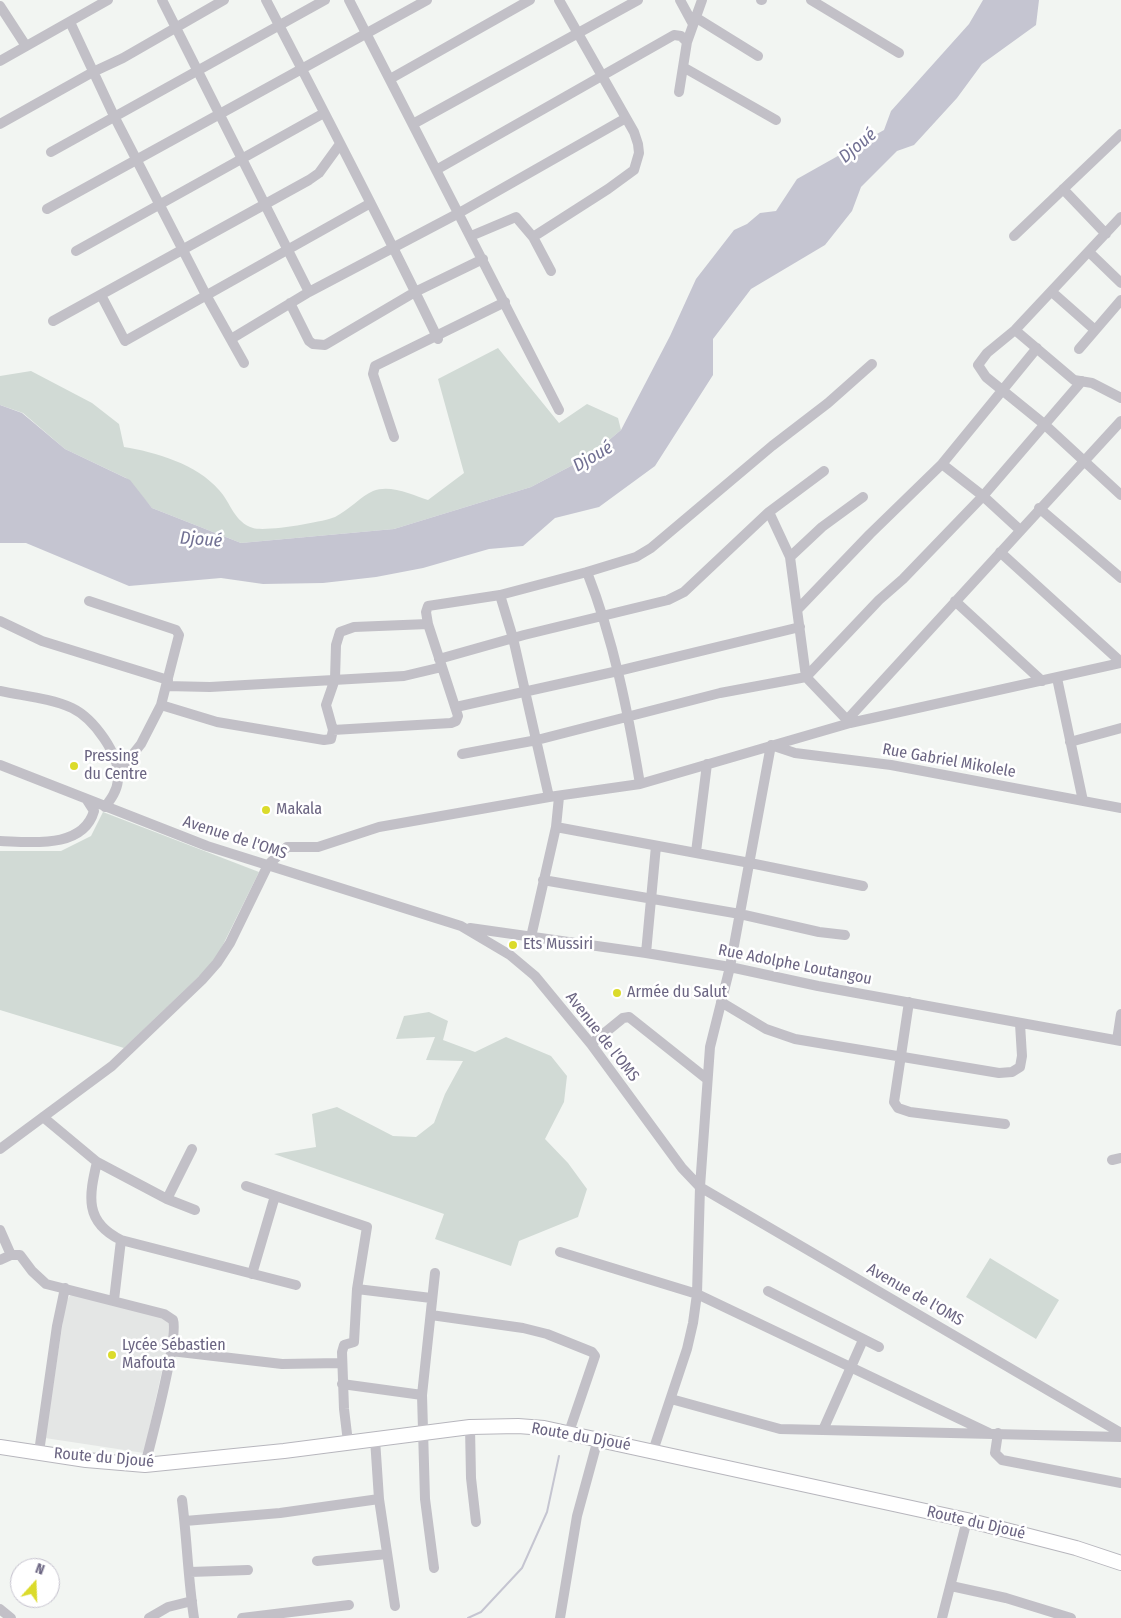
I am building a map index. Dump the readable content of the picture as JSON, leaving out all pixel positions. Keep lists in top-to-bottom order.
{
  "streets": {
    "main road": ["Route du Djoué"],
    "street": ["Rue Gabriel Mikolele", "Avenue de l'OMS", "Rue Adolphe Loutangou"]
  },
  "crossings": [
    ["Avenue de l'OMS", "Rue Adolphe Loutangou"]
  ],
  "water": ["Djoué"],
  "places": [
    "Pressing du Centre",
    "Makala",
    "Ets Mussiri",
    "Armée du Salut",
    "Lycée Sébastien Mafouta"
  ],
  "north": "top"
}
